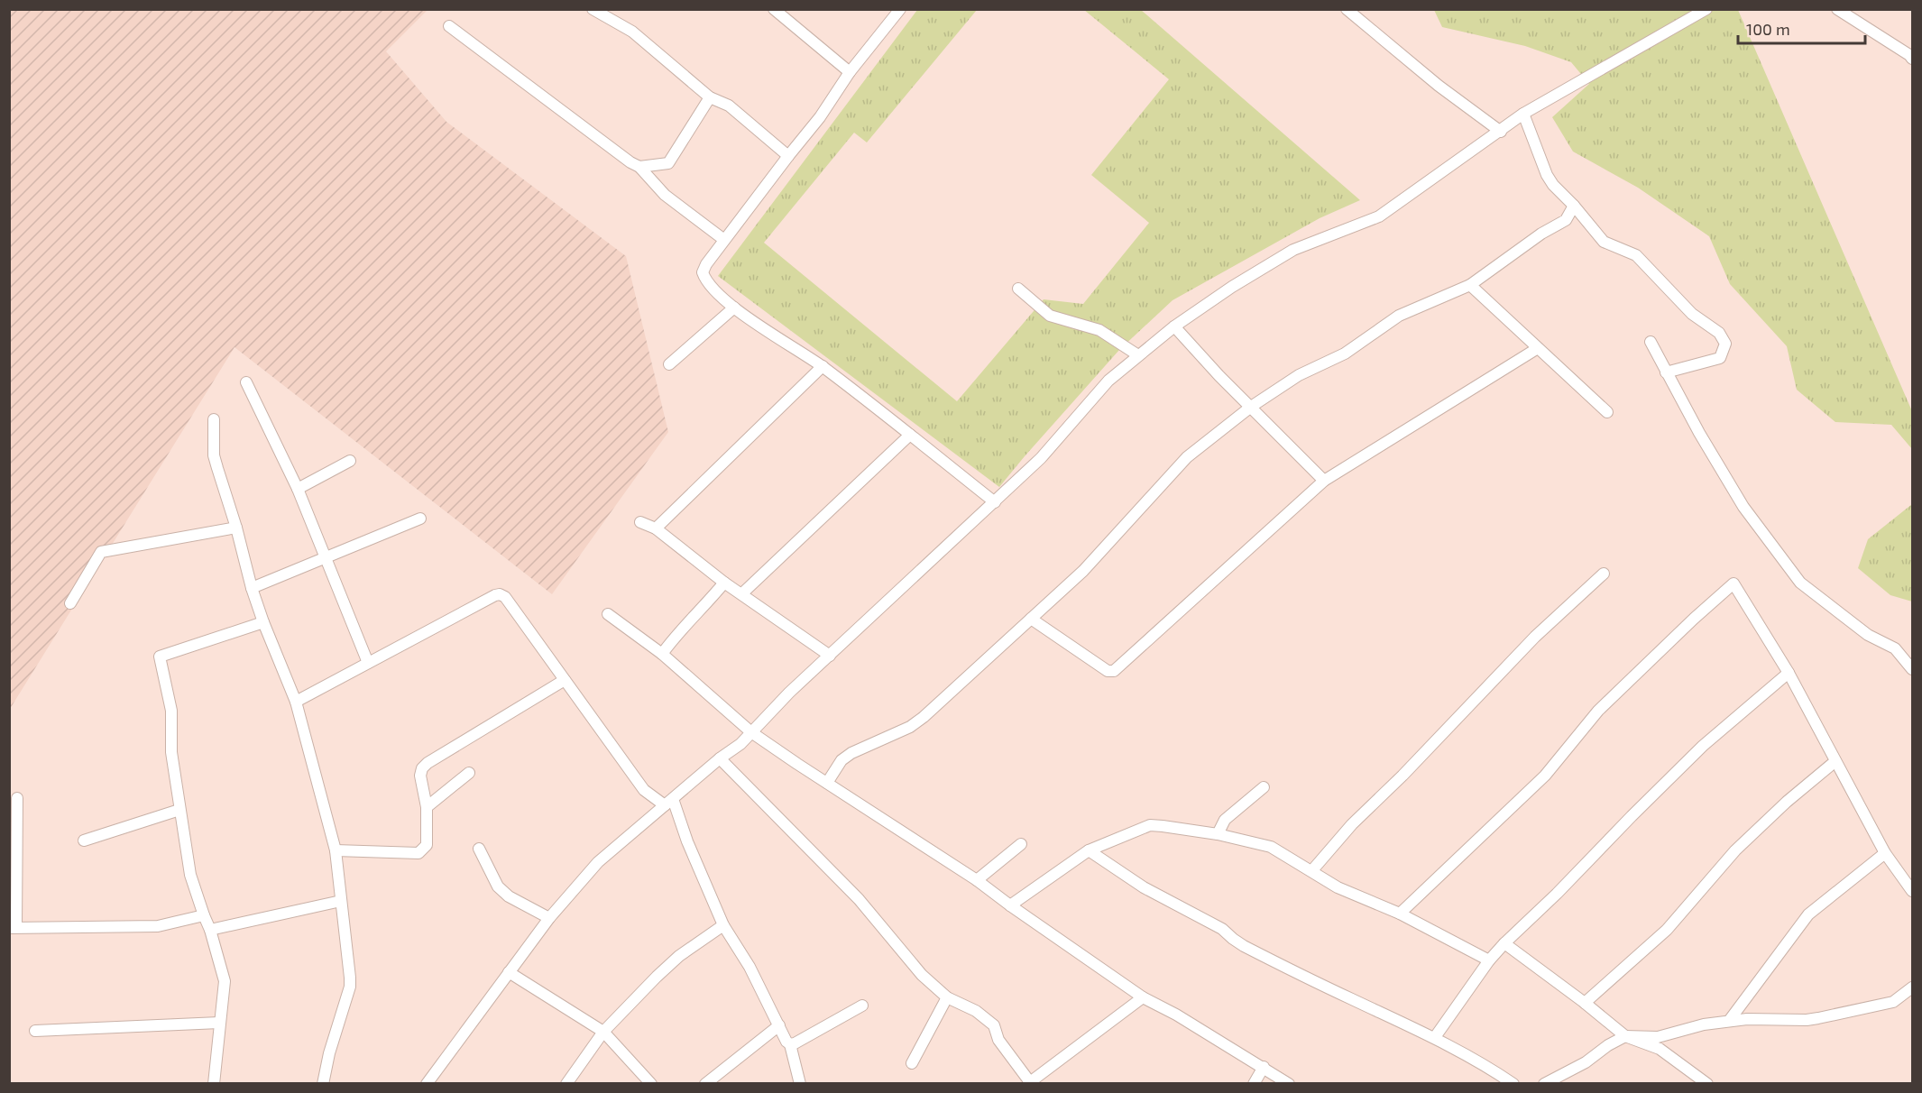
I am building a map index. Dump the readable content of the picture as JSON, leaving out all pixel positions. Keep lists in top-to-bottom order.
{
  "scale_bar": "100 m"
}
